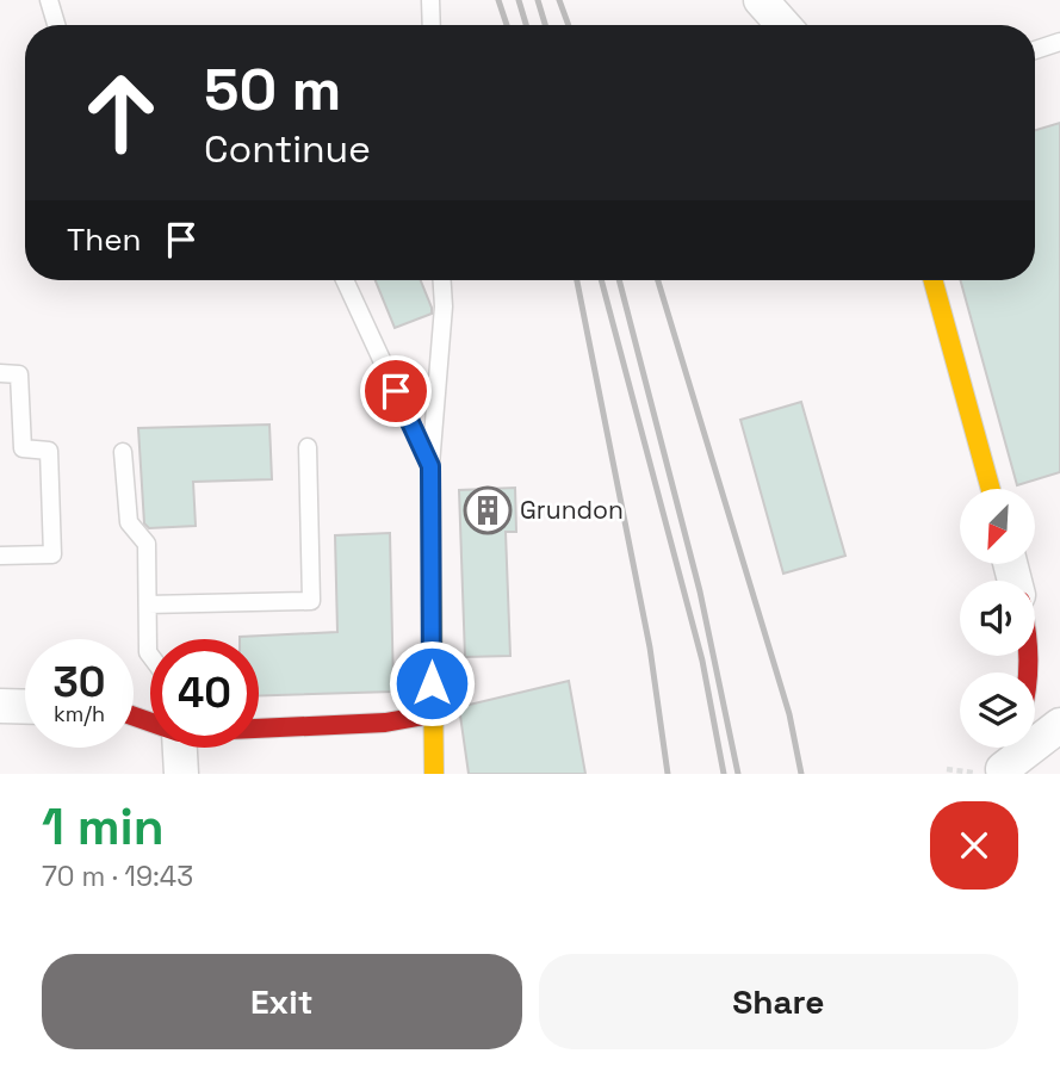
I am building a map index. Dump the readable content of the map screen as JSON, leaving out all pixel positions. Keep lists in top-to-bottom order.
{
  "places": {
    "building": ["Grundon"]
  },
  "north": "bottom left",
  "page": {
    "turn": ["50 m", "Continue"],
    "then": "Then",
    "speed": "30 km/h",
    "limit": "40",
    "heading": ["1 min", "70 m · 19:43"],
    "buttons": ["Exit", "Share"]
  }
}
